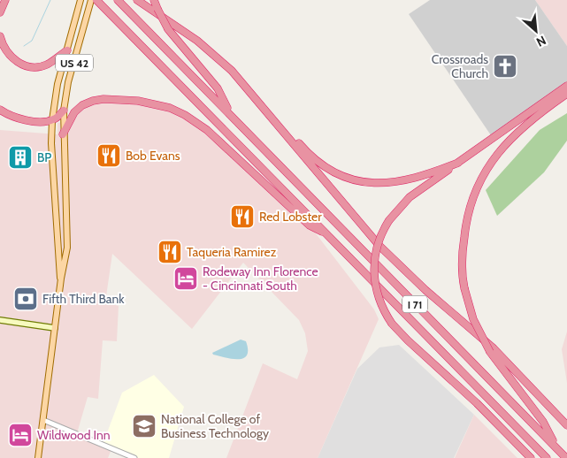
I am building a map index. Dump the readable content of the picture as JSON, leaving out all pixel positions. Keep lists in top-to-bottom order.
{
  "streets": {
    "highway": ["I 71"],
    "main road": ["US 42"]
  },
  "places": {
    "church": ["Crossroads Church"],
    "restaurant": ["Bob Evans", "Red Lobster", "Taqueria Ramirez"],
    "building": ["BP"],
    "hotel": ["Rodeway Inn Florence - Cincinnati South", "Wildwood Inn"],
    "bank": ["Fifth Third Bank"],
    "school or university": ["National College of Business Technology"]
  },
  "north": "bottom right"
}
